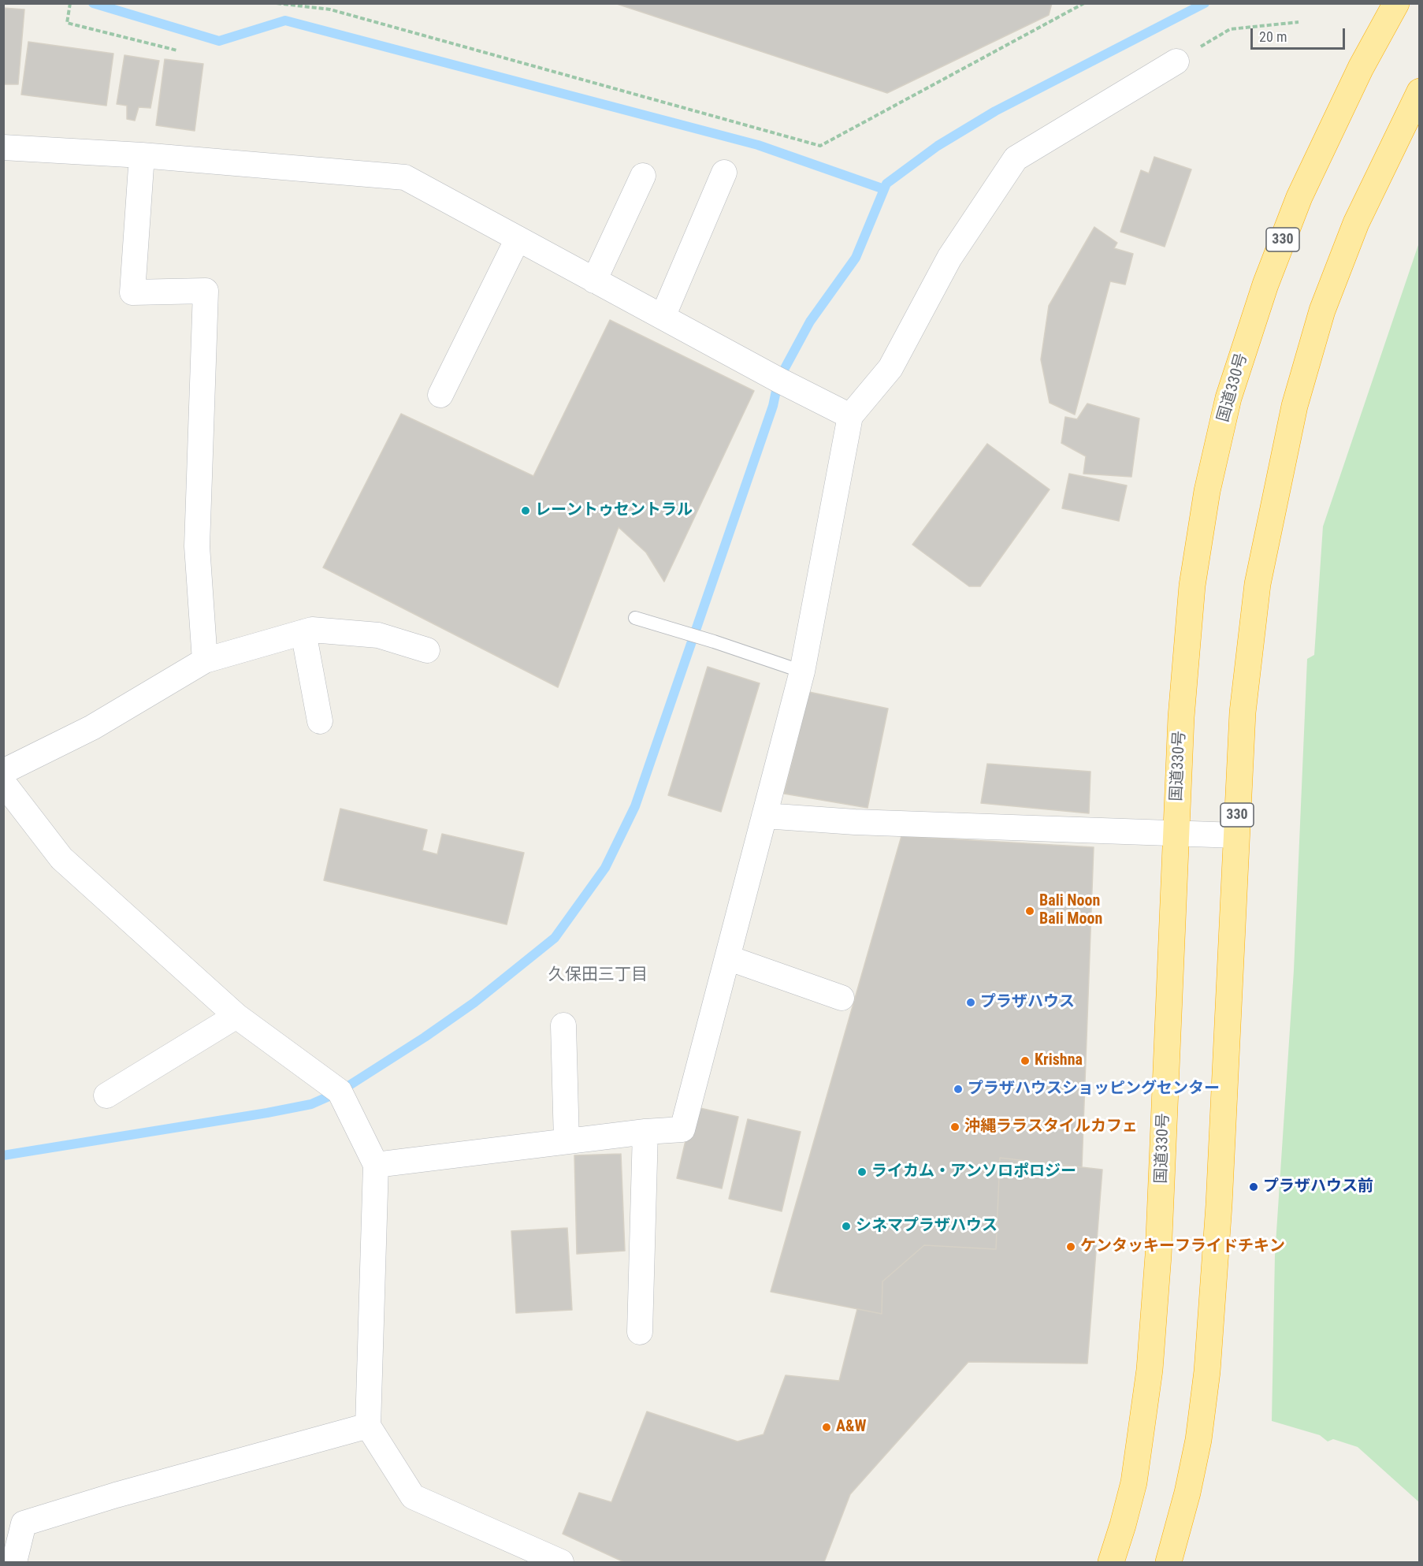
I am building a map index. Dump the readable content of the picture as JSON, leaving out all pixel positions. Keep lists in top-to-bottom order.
{
  "streets": {
    "highway": ["330", "国道330号"]
  },
  "districts": ["久保田三丁目"],
  "places": [
    "レーントゥセントラル",
    "Bali Noon Bali Moon",
    "プラザハウス",
    "Krishna",
    "プラザハウスショッピングセンター",
    "沖縄ララスタイルカフェ",
    "ライカム・アンソロポロジー",
    "プラザハウス前",
    "シネマプラザハウス",
    "ケンタッキーフライドチキン",
    "A&W"
  ],
  "scale_bar": "20 m"
}
